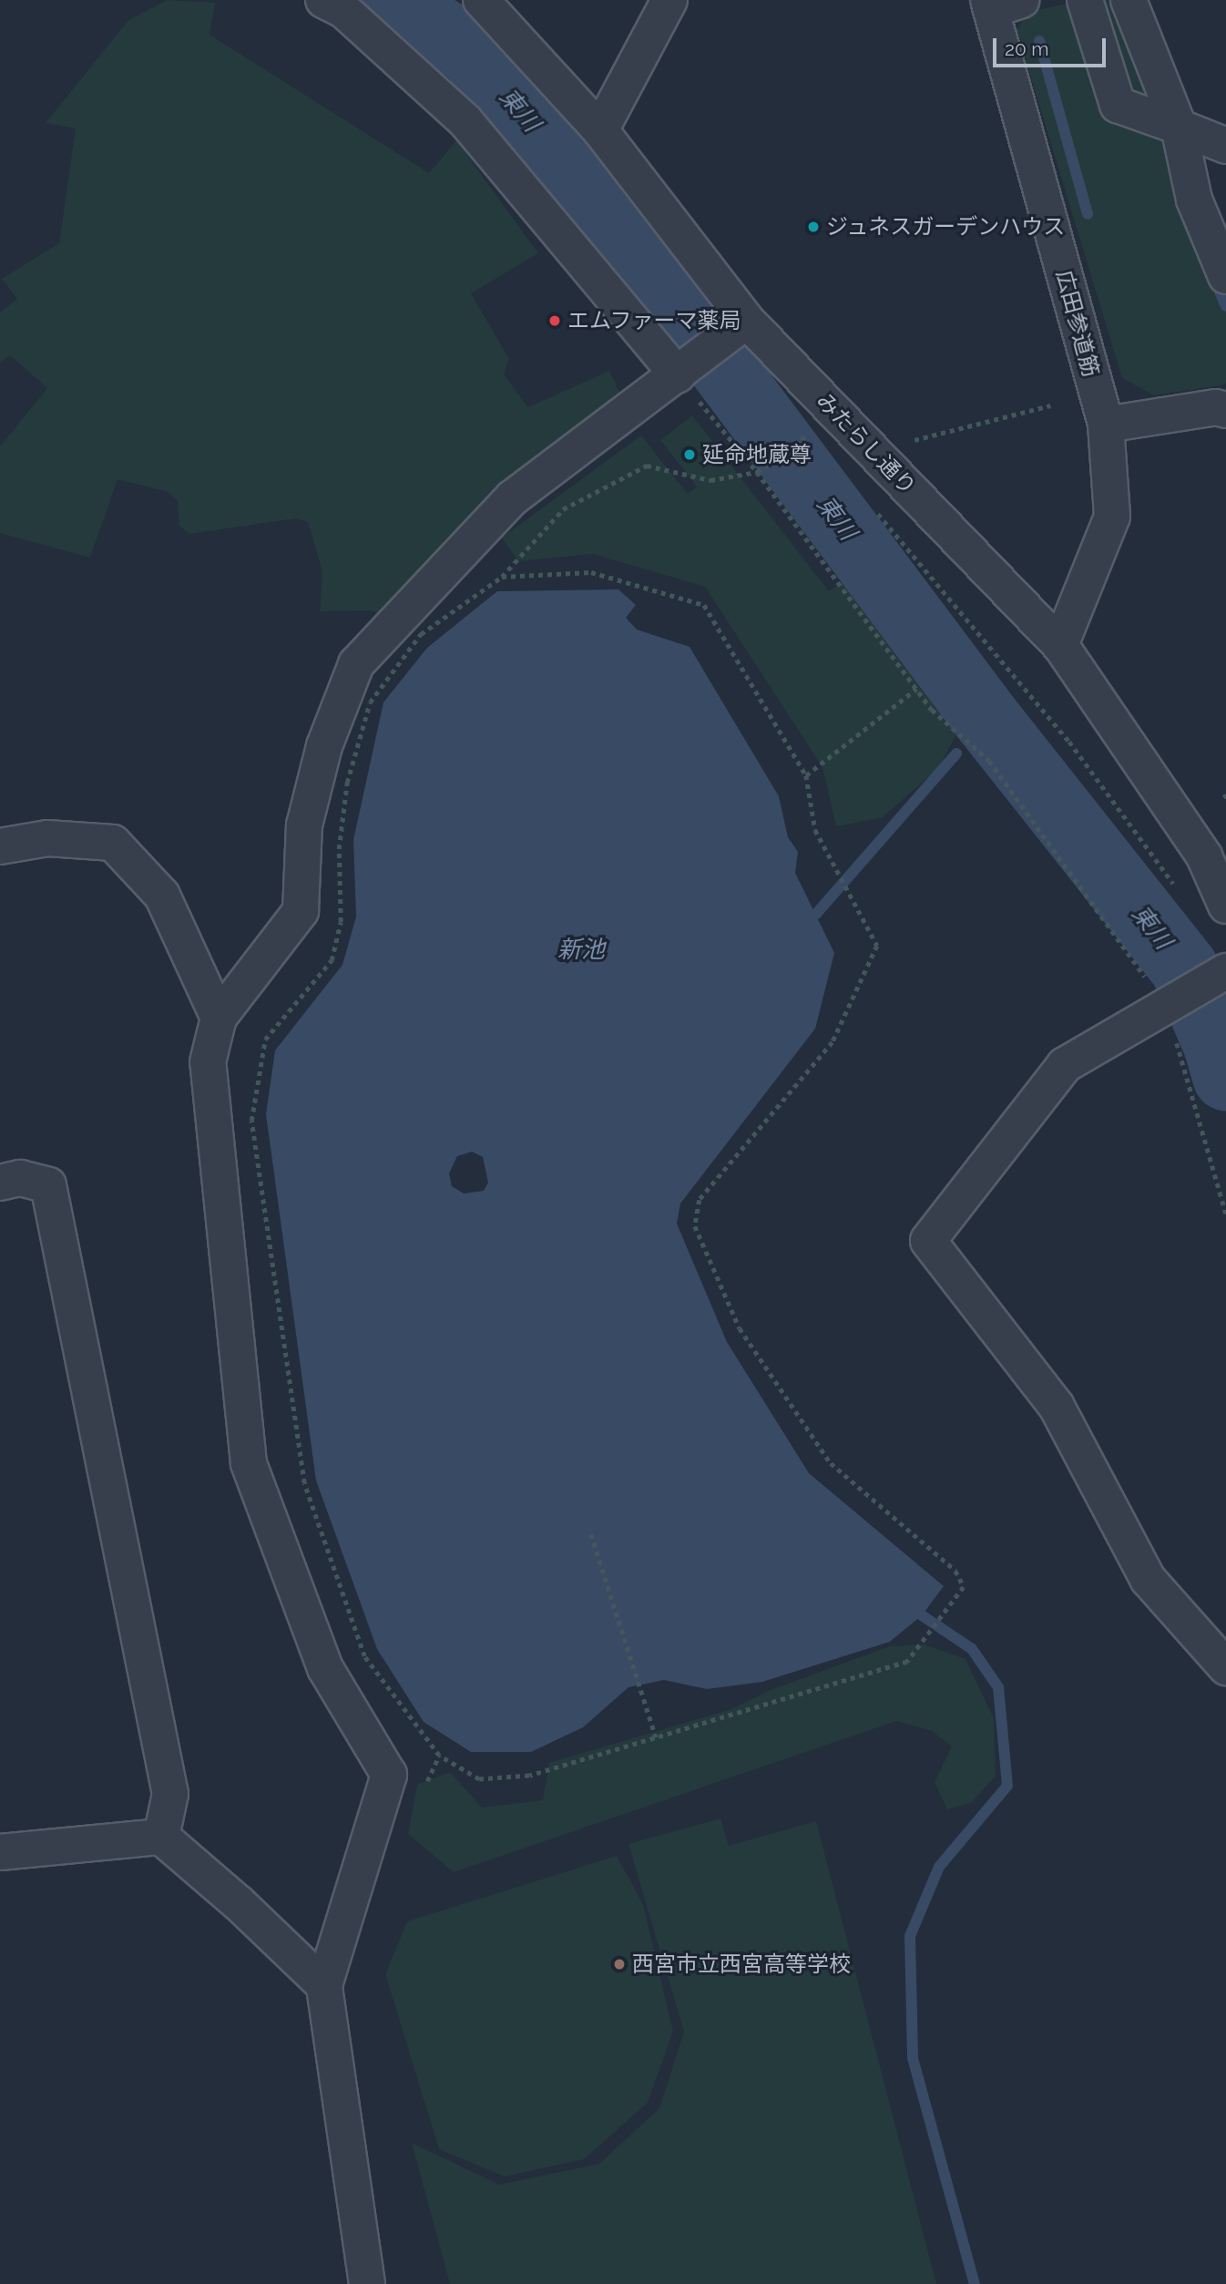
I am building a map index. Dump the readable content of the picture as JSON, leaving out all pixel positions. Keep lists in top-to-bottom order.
{
  "streets": {
    "street": ["広田参道筋", "みたらし通り"]
  },
  "crossings": [
    ["広田参道筋", "みたらし通り"]
  ],
  "water": ["東川", "新池"],
  "places": [
    "ジュネスガーデンハウス",
    "エムファーマ薬局",
    "延命地蔵尊",
    "西宮市立西宮高等学校"
  ],
  "scale_bar": "20 m"
}
